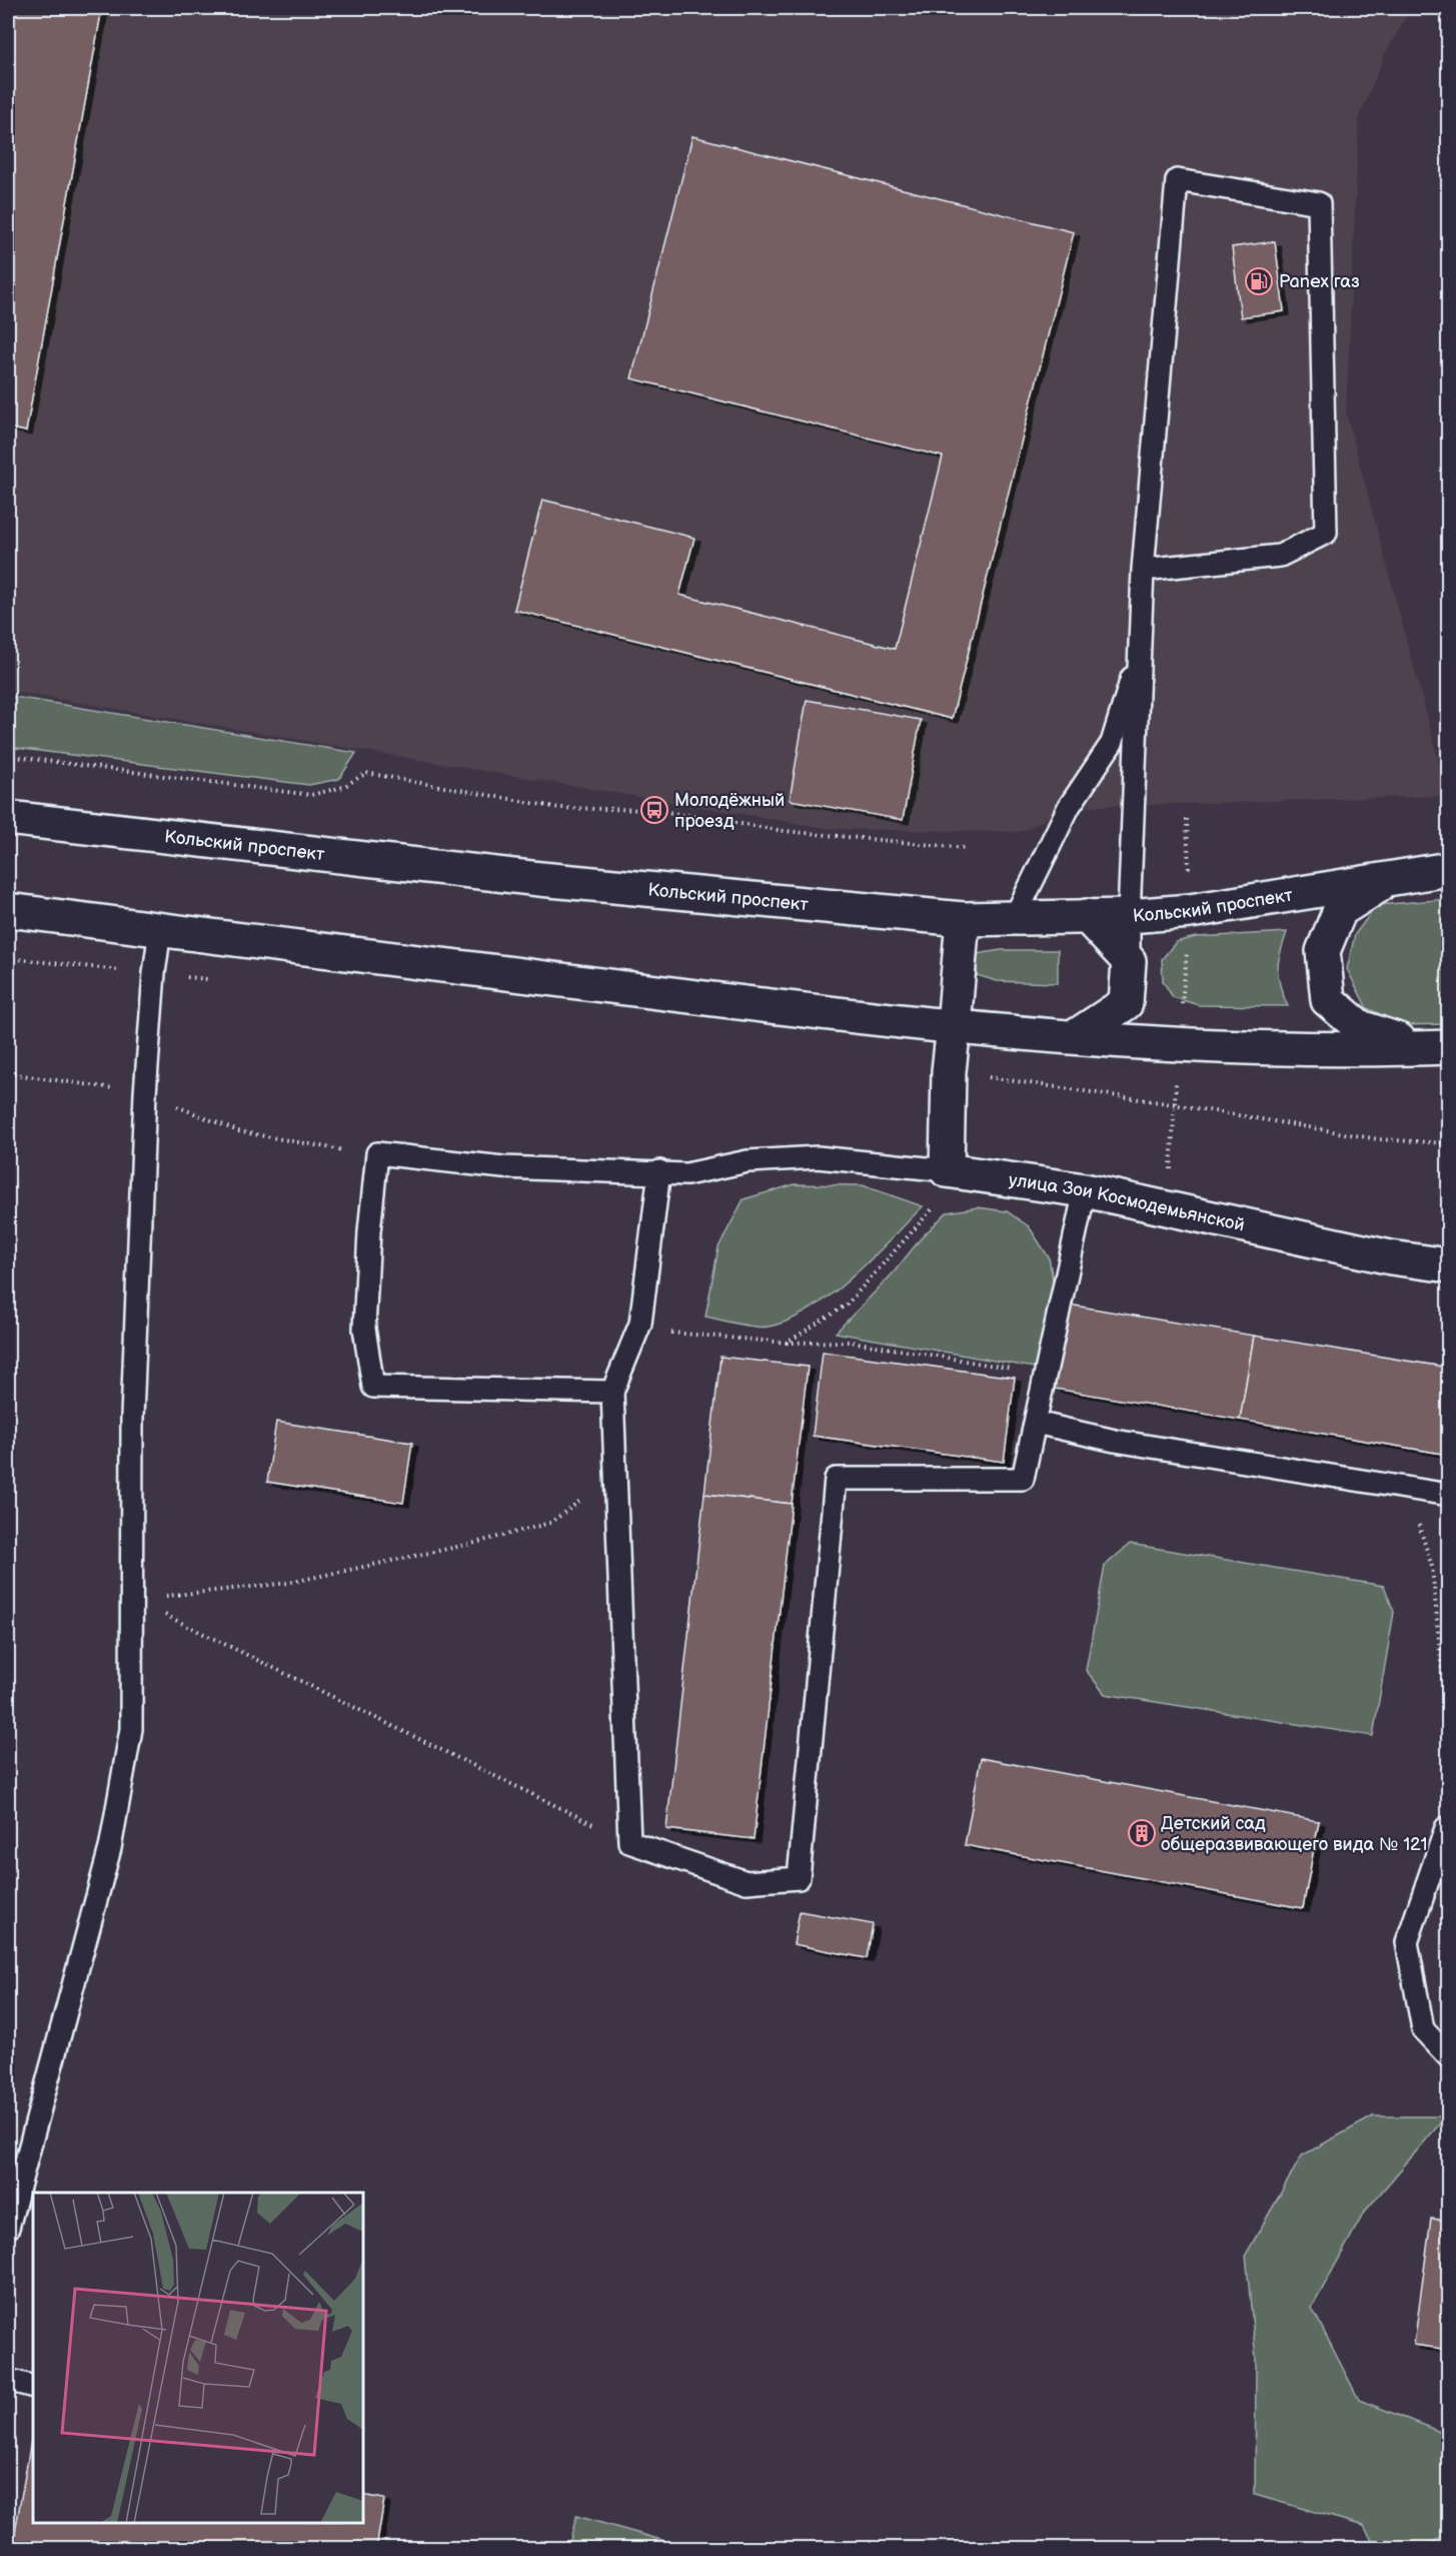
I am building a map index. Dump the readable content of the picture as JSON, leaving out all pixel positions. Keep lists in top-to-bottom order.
{
  "streets": {
    "main road": ["Кольский проспект", "улица Зои Космодемьянской"]
  },
  "places": {
    "fuel station": ["Panex газ"],
    "bus stop": ["Молодёжный проезд"],
    "building": ["Детский сад общеразвивающего вида № 121"]
  }
}
